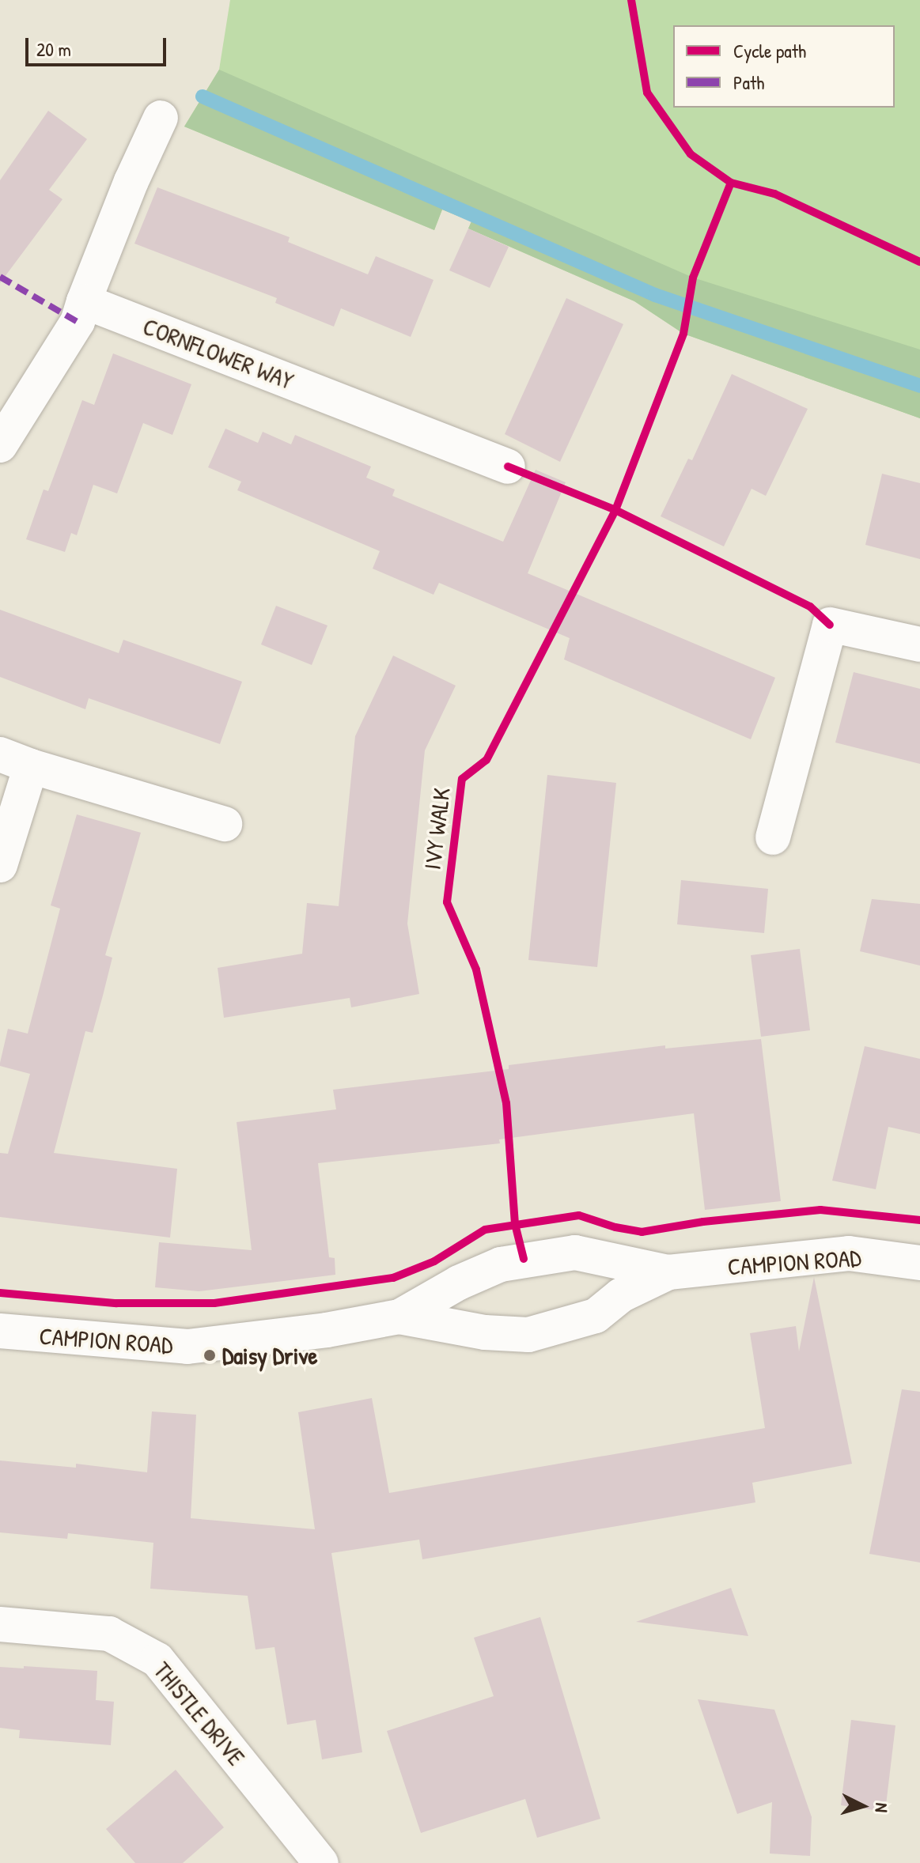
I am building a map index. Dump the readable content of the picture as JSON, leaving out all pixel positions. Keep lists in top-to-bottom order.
{
  "streets": {
    "street": ["CORNFLOWER WAY", "CAMPION ROAD", "THISTLE DRIVE"],
    "cycle path": ["IVY WALK"]
  },
  "places": ["Daisy Drive"],
  "legend": ["Cycle path", "Path"],
  "scale_bar": "20 m",
  "north": "right"
}
